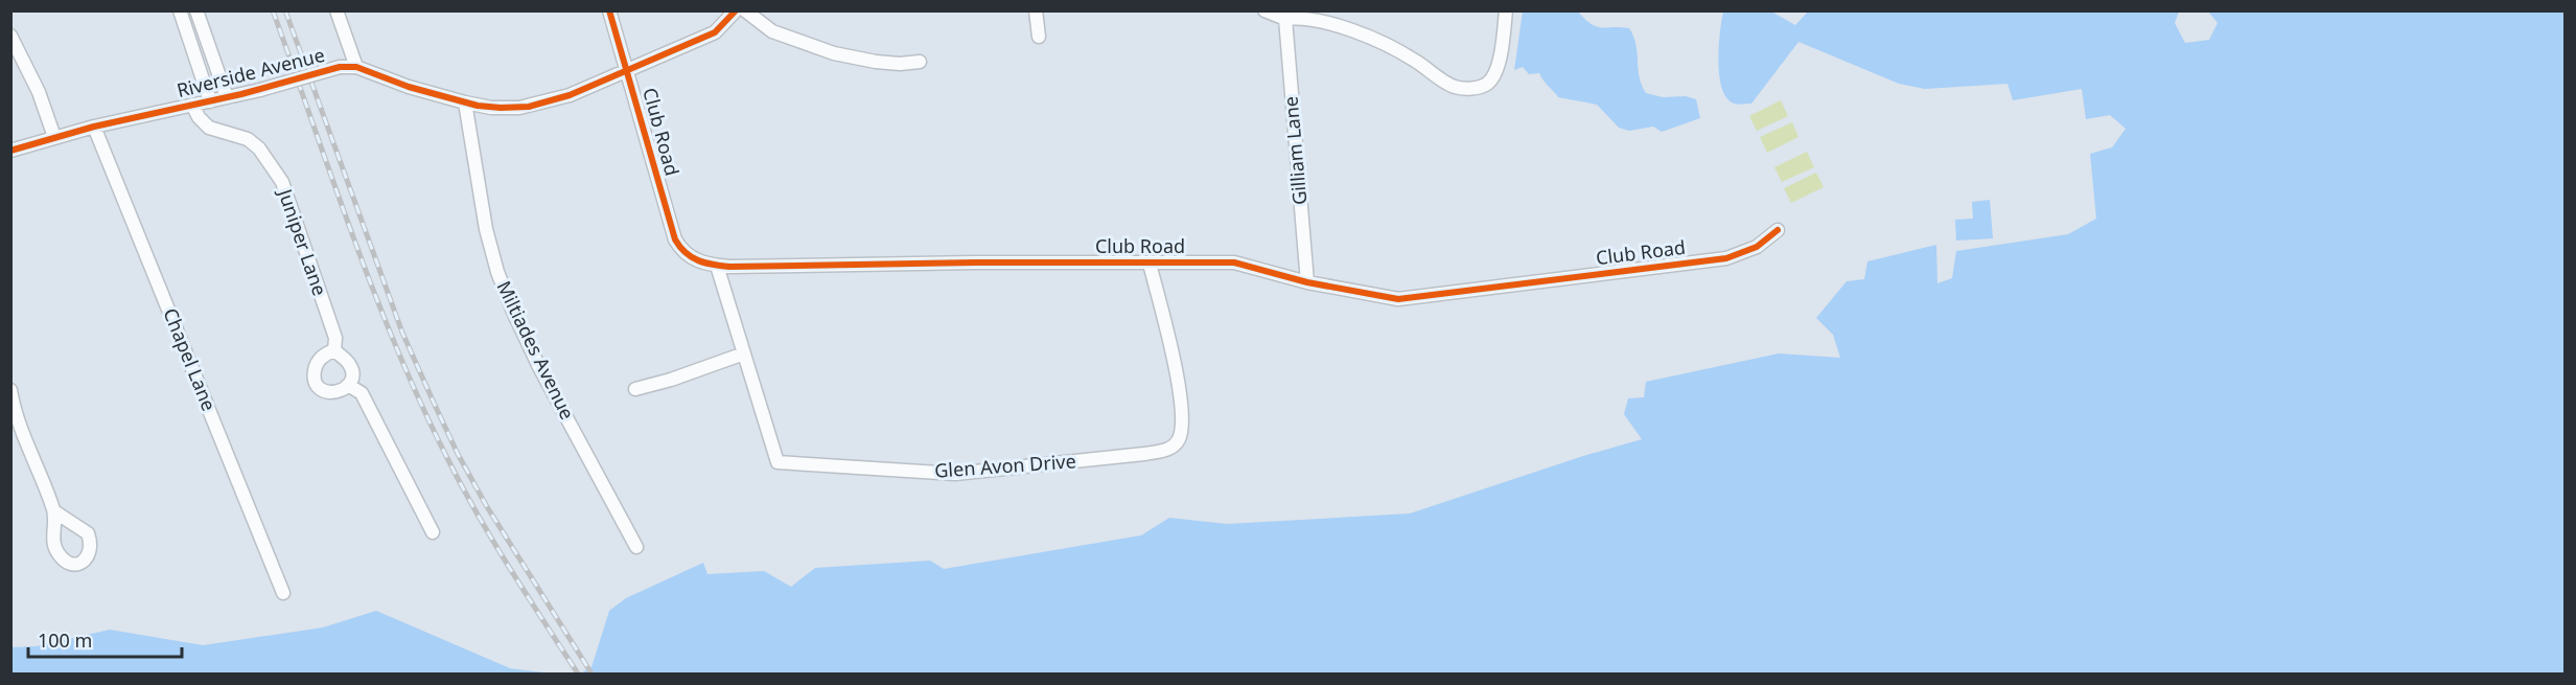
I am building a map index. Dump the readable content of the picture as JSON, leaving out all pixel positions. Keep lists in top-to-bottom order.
{
  "streets": {
    "street": [
      "Riverside Avenue",
      "Club Road",
      "Gilliam Lane",
      "Juniper Lane",
      "Miltiades Avenue",
      "Chapel Lane",
      "Glen Avon Drive"
    ]
  },
  "crossings": [
    ["Riverside Avenue", "Club Road"],
    ["Riverside Avenue", "Juniper Lane"],
    ["Riverside Avenue", "Miltiades Avenue"],
    ["Riverside Avenue", "Chapel Lane"],
    ["Club Road", "Gilliam Lane"],
    ["Club Road", "Glen Avon Drive"]
  ],
  "scale_bar": "100 m"
}
